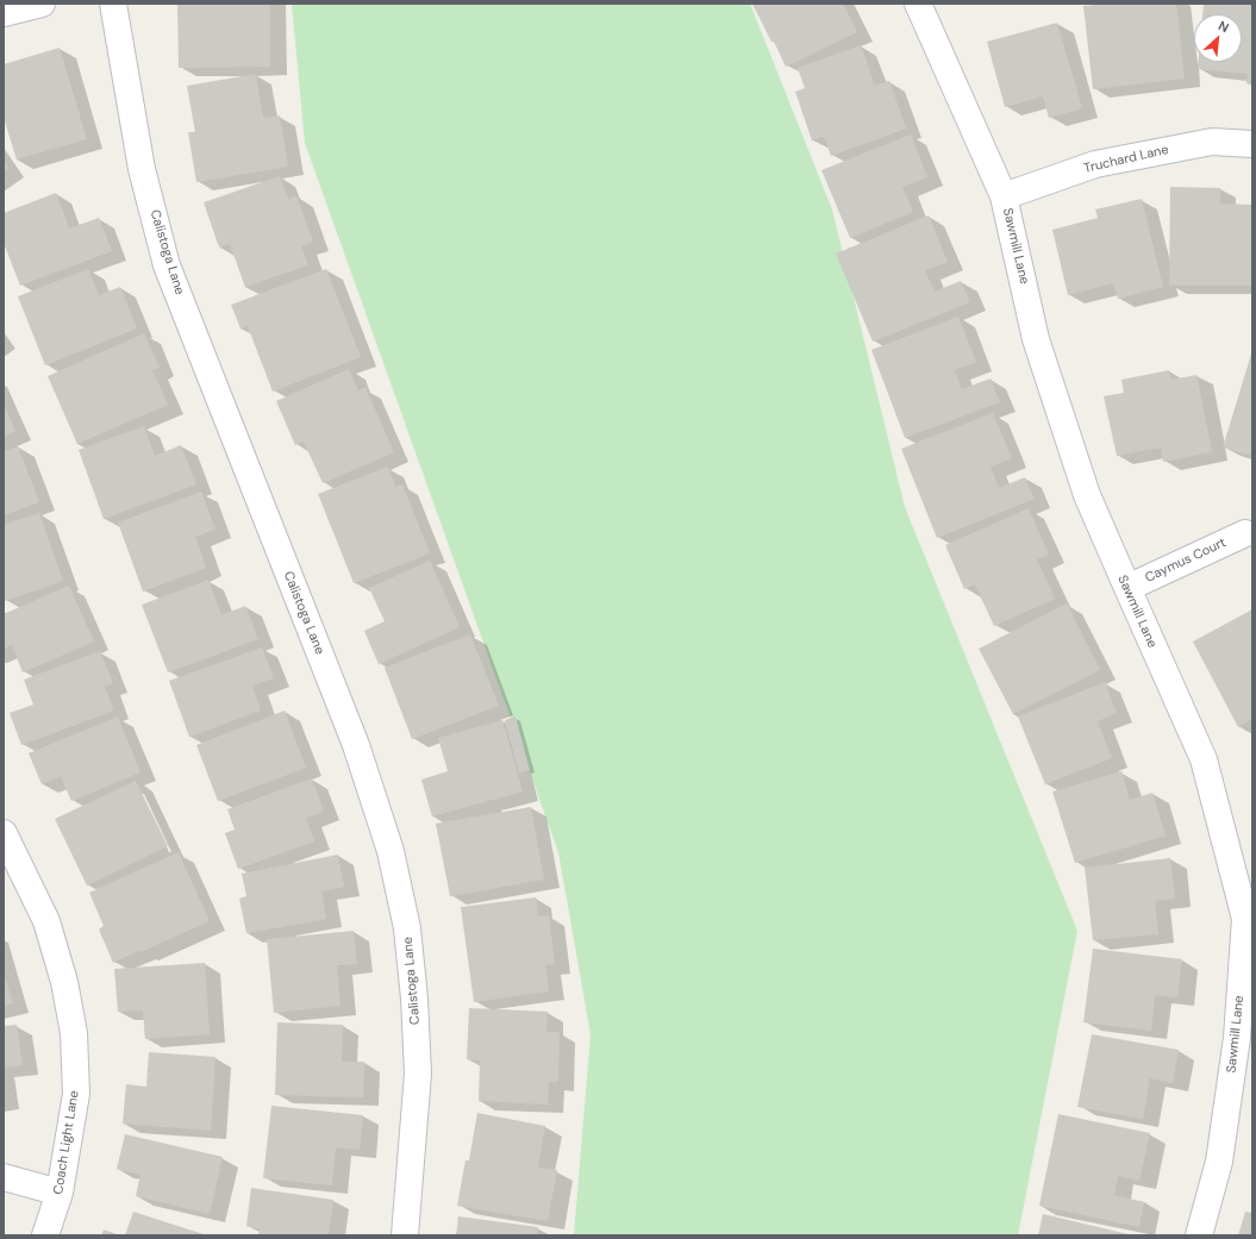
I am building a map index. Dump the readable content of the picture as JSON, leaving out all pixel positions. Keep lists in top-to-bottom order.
{
  "streets": {
    "street": [
      "Truchard Lane",
      "Sawmill Lane",
      "Calistoga Lane",
      "Caymus Court",
      "Coach Light Lane"
    ]
  },
  "crossings": [
    ["Truchard Lane", "Sawmill Lane"],
    ["Sawmill Lane", "Caymus Court"]
  ],
  "north": "top right"
}
